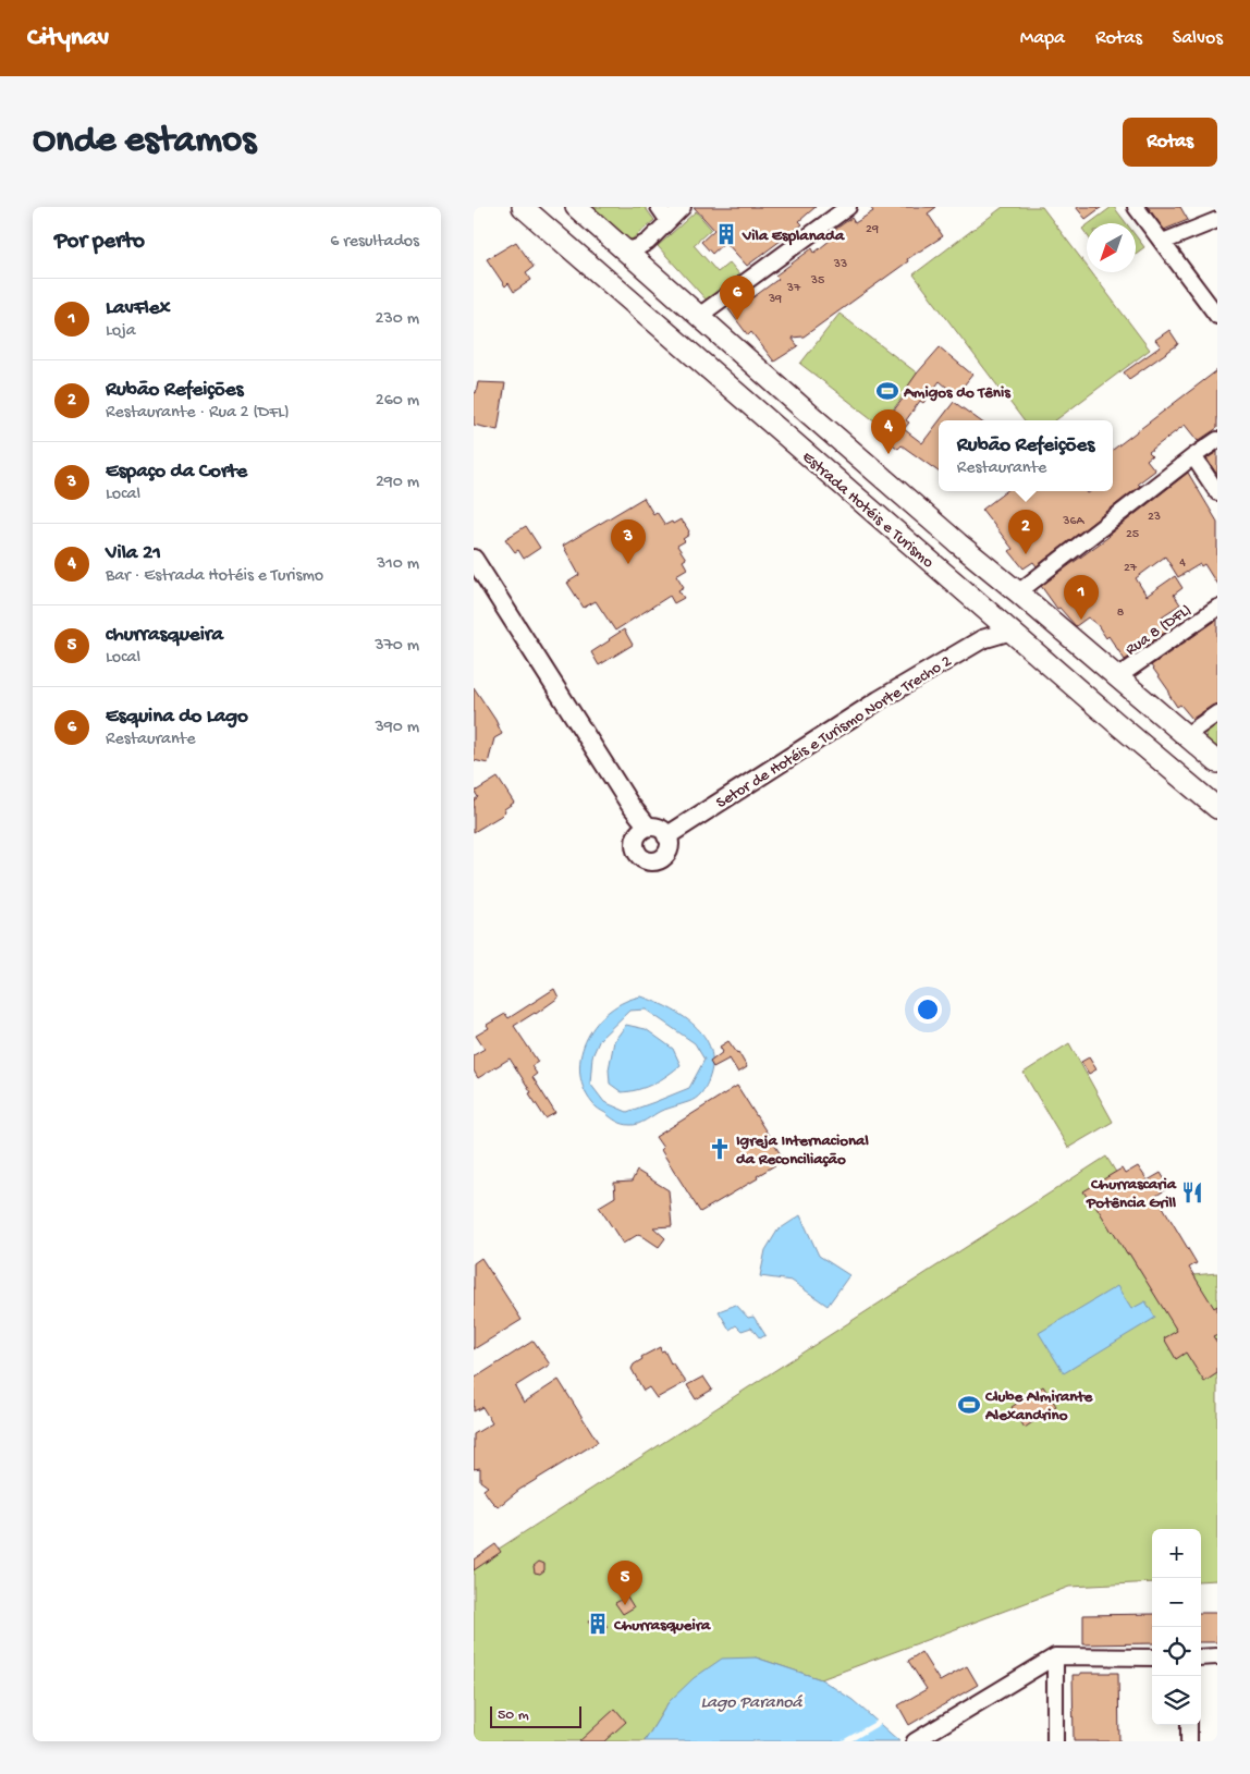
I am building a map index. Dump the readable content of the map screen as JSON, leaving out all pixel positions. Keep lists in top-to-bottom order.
{
  "streets": {
    "main road": ["Estrada Hotéis e Turismo"],
    "street": ["Rua 8 (DFL)", "Setor de Hotéis e Turismo Norte Trecho 2"]
  },
  "crossings": [
    ["Estrada Hotéis e Turismo", "Rua 8 (DFL)"],
    ["Estrada Hotéis e Turismo", "Setor de Hotéis e Turismo Norte Trecho 2"]
  ],
  "water": ["Lago Paranoá"],
  "places": {
    "building": ["Vila Esplanada", "Churrasqueira"],
    "sports": ["Amigos do Tênis", "Clube Almirante Alexandrino"],
    "church": ["Igreja Internacional da Reconciliação"],
    "restaurant": ["Churrascaria Potência Grill"]
  },
  "house_numbers": [
    "29",
    "33",
    "35",
    "37",
    "39",
    "23",
    "36A",
    "25",
    "4",
    "27",
    "8"
  ],
  "scale_bar": "50 m",
  "north": "bottom left",
  "page": {
    "header": "Citynav",
    "nav": ["Mapa", "Rotas", "Salvos"],
    "buttons": "Rotas",
    "title": "Onde estamos",
    "heading": ["Por perto", "6 resultados"],
    "pins": [
      "6",
      "4",
      "2",
      "3",
      "1",
      "5"
    ],
    "list": [
      {
        "mark": "1",
        "name": "LavFlex",
        "note": "Loja",
        "value": "230 m"
      },
      {
        "mark": "2",
        "name": "Rubão Refeições",
        "note": "Restaurante · Rua 2 (DFL)",
        "value": "260 m"
      },
      {
        "mark": "3",
        "name": "Espaço da Corte",
        "note": "Local",
        "value": "290 m"
      },
      {
        "mark": "4",
        "name": "Vila 21",
        "note": "Bar · Estrada Hotéis e Turismo",
        "value": "310 m"
      },
      {
        "mark": "5",
        "name": "churrasqueira",
        "note": "Local",
        "value": "370 m"
      },
      {
        "mark": "6",
        "name": "Esquina do Lago",
        "note": "Restaurante",
        "value": "390 m"
      }
    ],
    "popup": ["Rubão Refeições", "Restaurante"],
    "map_buttons": ["+", "−"],
    "scale": "50 m"
  }
}
